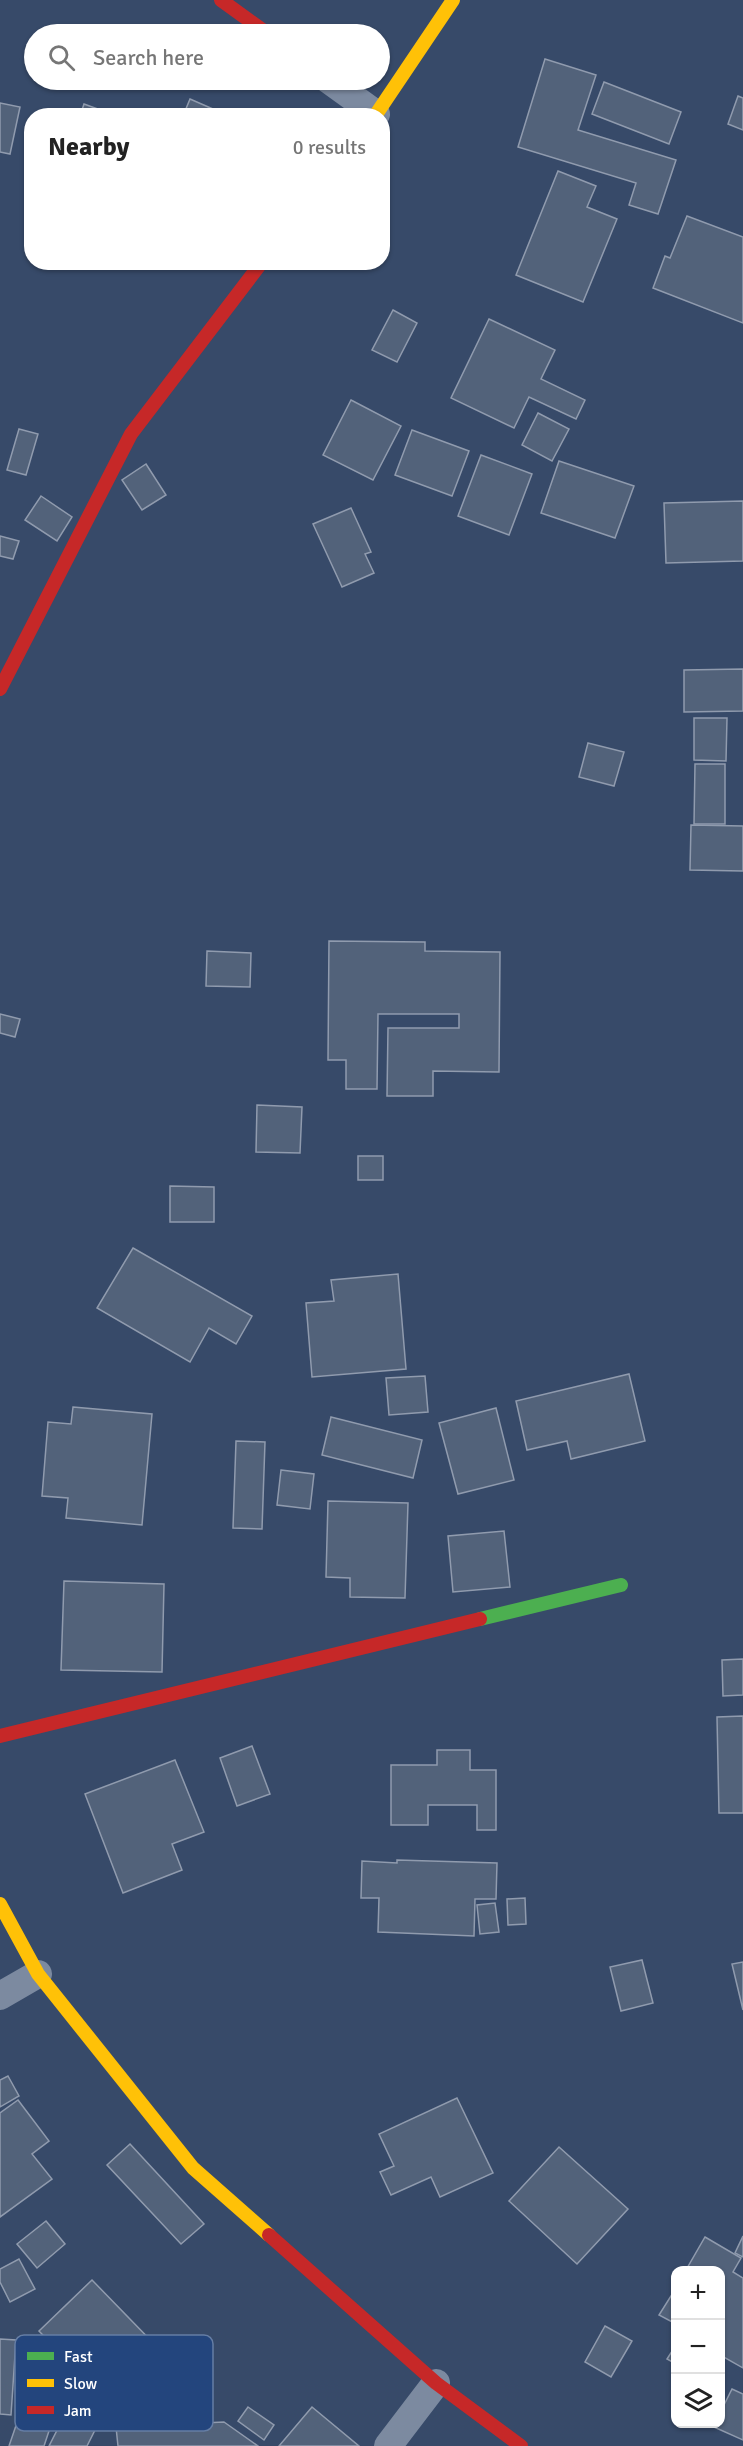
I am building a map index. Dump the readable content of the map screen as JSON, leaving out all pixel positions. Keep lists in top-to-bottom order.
{
  "legend": ["Fast", "Slow", "Jam"],
  "page": {
    "search": "Search here",
    "heading": ["Nearby", "0 results"],
    "map_buttons": ["+", "−"]
  }
}
